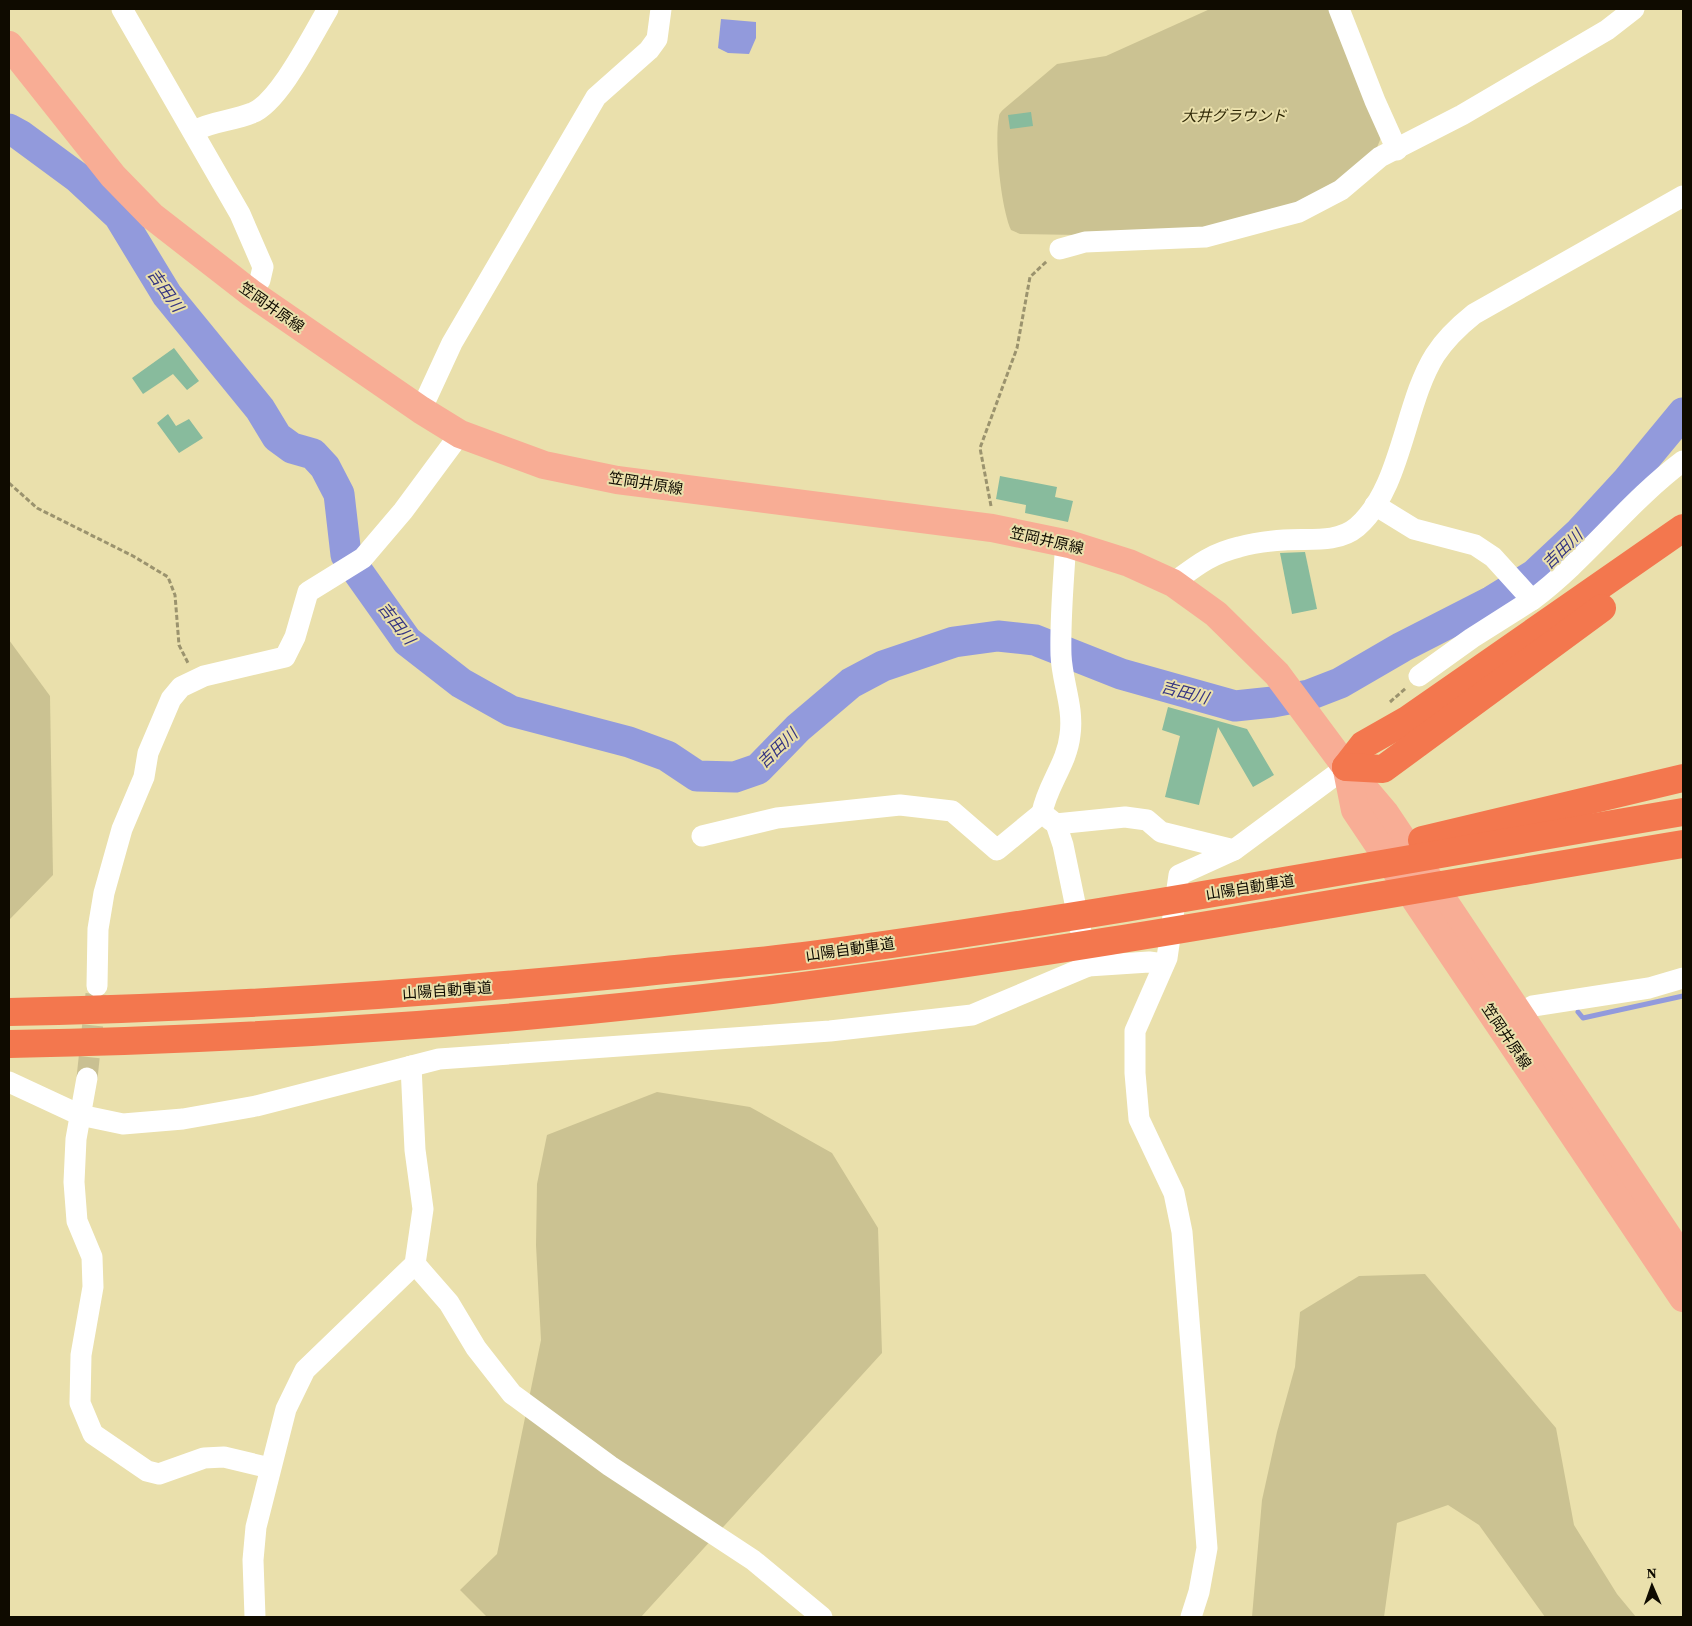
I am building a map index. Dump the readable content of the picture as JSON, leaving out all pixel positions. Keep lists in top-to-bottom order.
{
  "streets": {
    "highway": ["山陽自動車道"],
    "main road": ["笠岡井原線"]
  },
  "water": ["吉田川"],
  "parks": ["大井グラウンド"],
  "north": "top"
}
